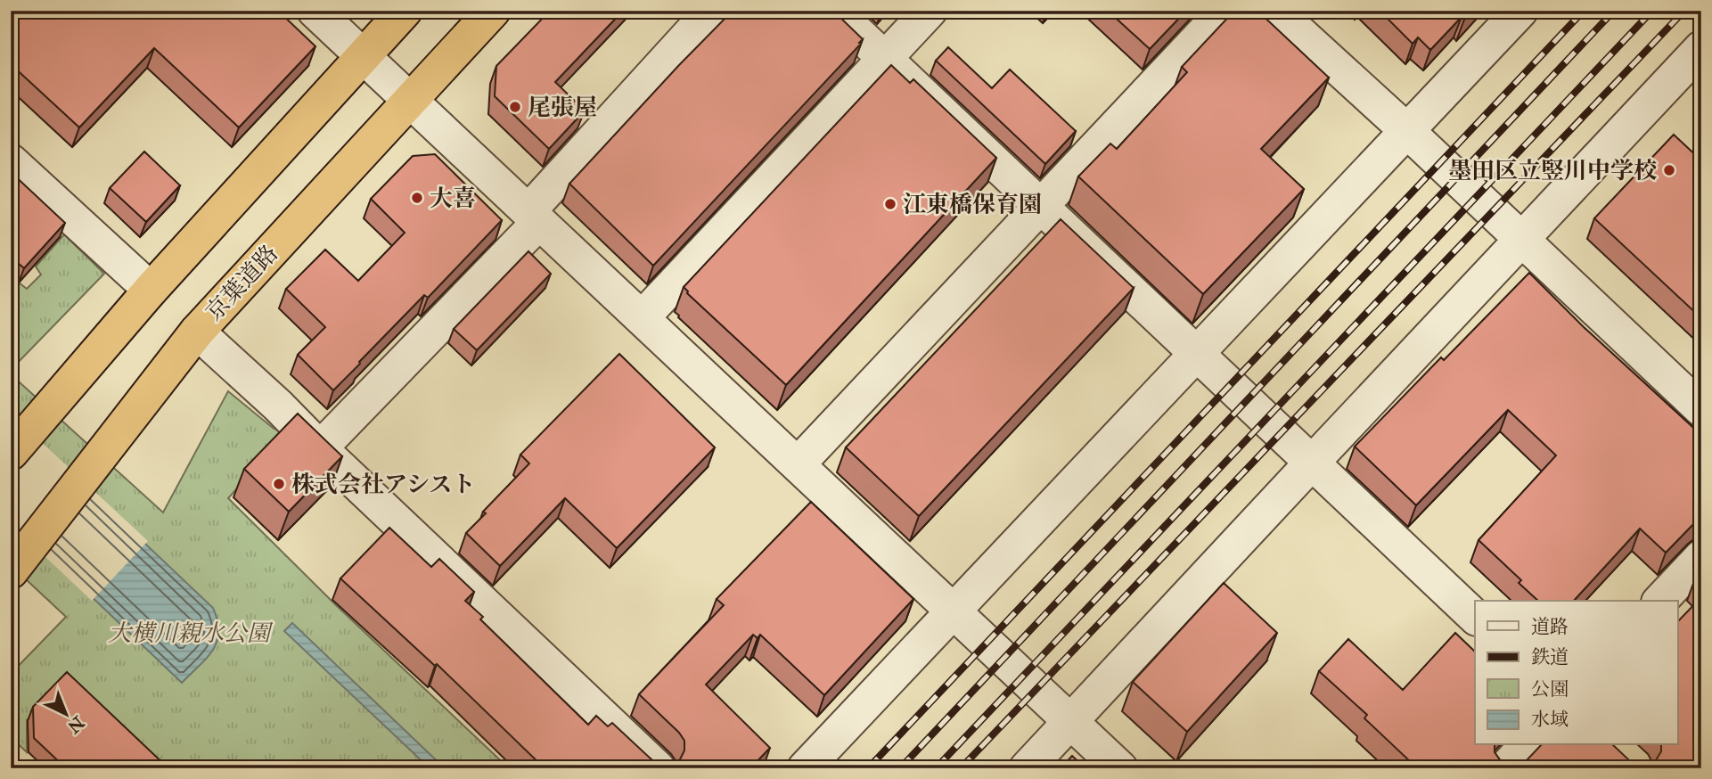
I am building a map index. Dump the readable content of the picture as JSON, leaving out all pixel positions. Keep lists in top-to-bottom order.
{
  "streets": {
    "highway": ["京葉道路"]
  },
  "parks": ["大横川親水公園"],
  "places": [
    "尾張屋",
    "墨田区立竪川中学校",
    "大喜",
    "江東橋保育園",
    "株式会社アシスト"
  ],
  "legend": [
    "道路",
    "鉄道",
    "公園",
    "水域"
  ],
  "north": "bottom right"
}
